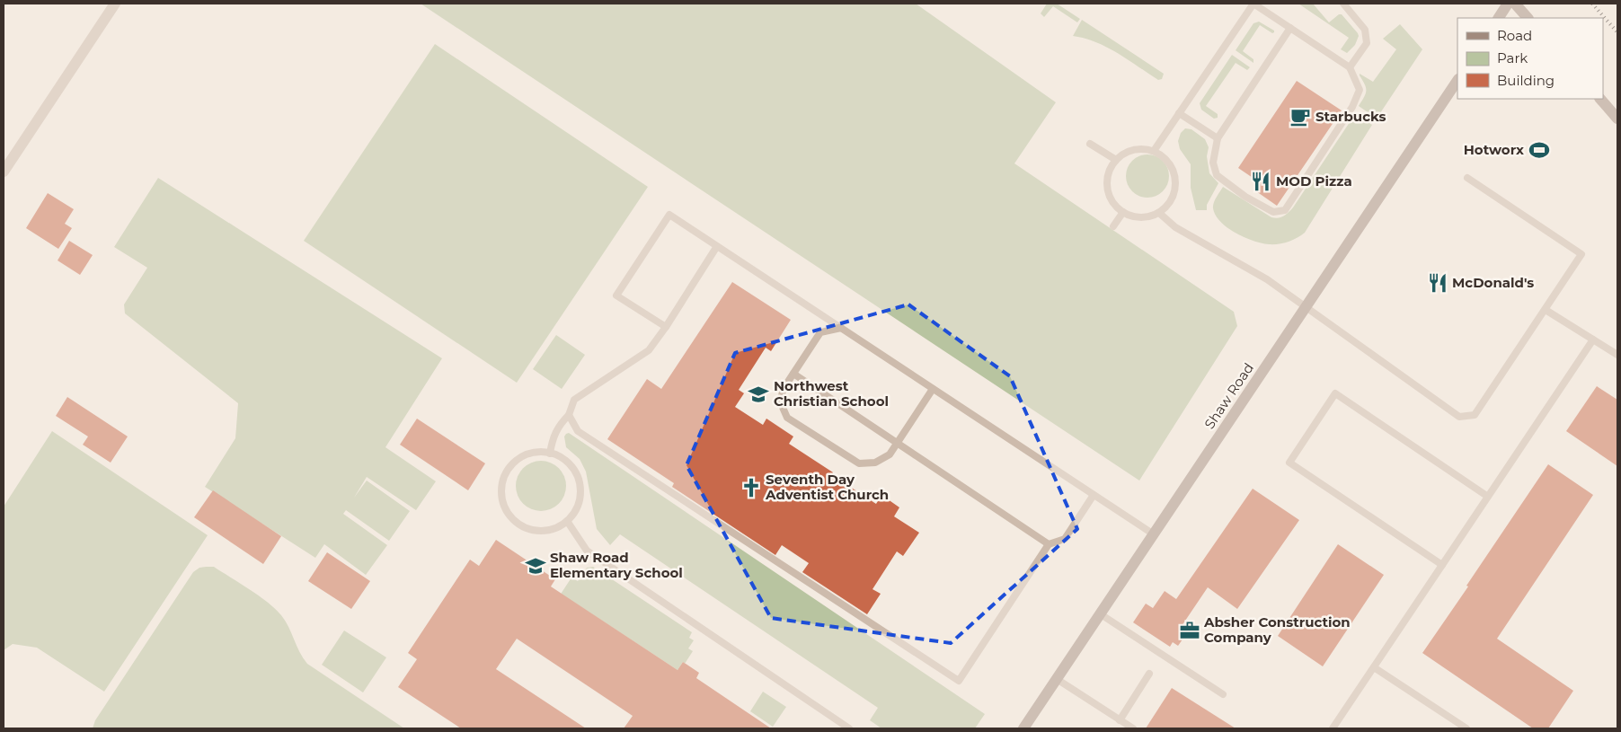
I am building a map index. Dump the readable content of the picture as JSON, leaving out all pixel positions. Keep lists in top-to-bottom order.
{
  "streets": {
    "main road": ["Shaw Road"]
  },
  "places": {
    "cafe": ["Starbucks"],
    "sports": ["Hotworx"],
    "restaurant": ["MOD Pizza", "McDonald's"],
    "school or university": ["Northwest Christian School", "Shaw Road Elementary School"],
    "church": ["Seventh Day Adventist Church"],
    "office": ["Absher Construction Company"]
  },
  "legend": ["Road", "Park", "Building"]
}
